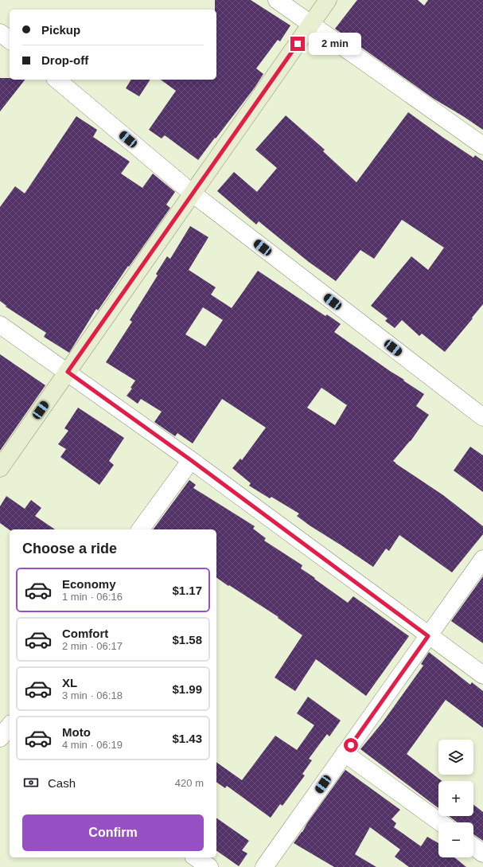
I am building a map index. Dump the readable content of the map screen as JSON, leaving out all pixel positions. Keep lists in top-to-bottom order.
{
  "page": {
    "banner": ["Pickup", "Drop-off"],
    "bubble": "2 min",
    "heading": "Choose a ride",
    "list": [
      {
        "name": "Economy",
        "note": "1 min · 06:16",
        "value": "$1.17"
      },
      {
        "name": "Comfort",
        "note": "2 min · 06:17",
        "value": "$1.58"
      },
      {
        "name": "XL",
        "note": "3 min · 06:18",
        "value": "$1.99"
      },
      {
        "name": "Moto",
        "note": "4 min · 06:19",
        "value": "$1.43"
      }
    ],
    "map_buttons": ["+", "−"],
    "pay": ["Cash", "420 m"],
    "buttons": "Confirm"
  }
}
